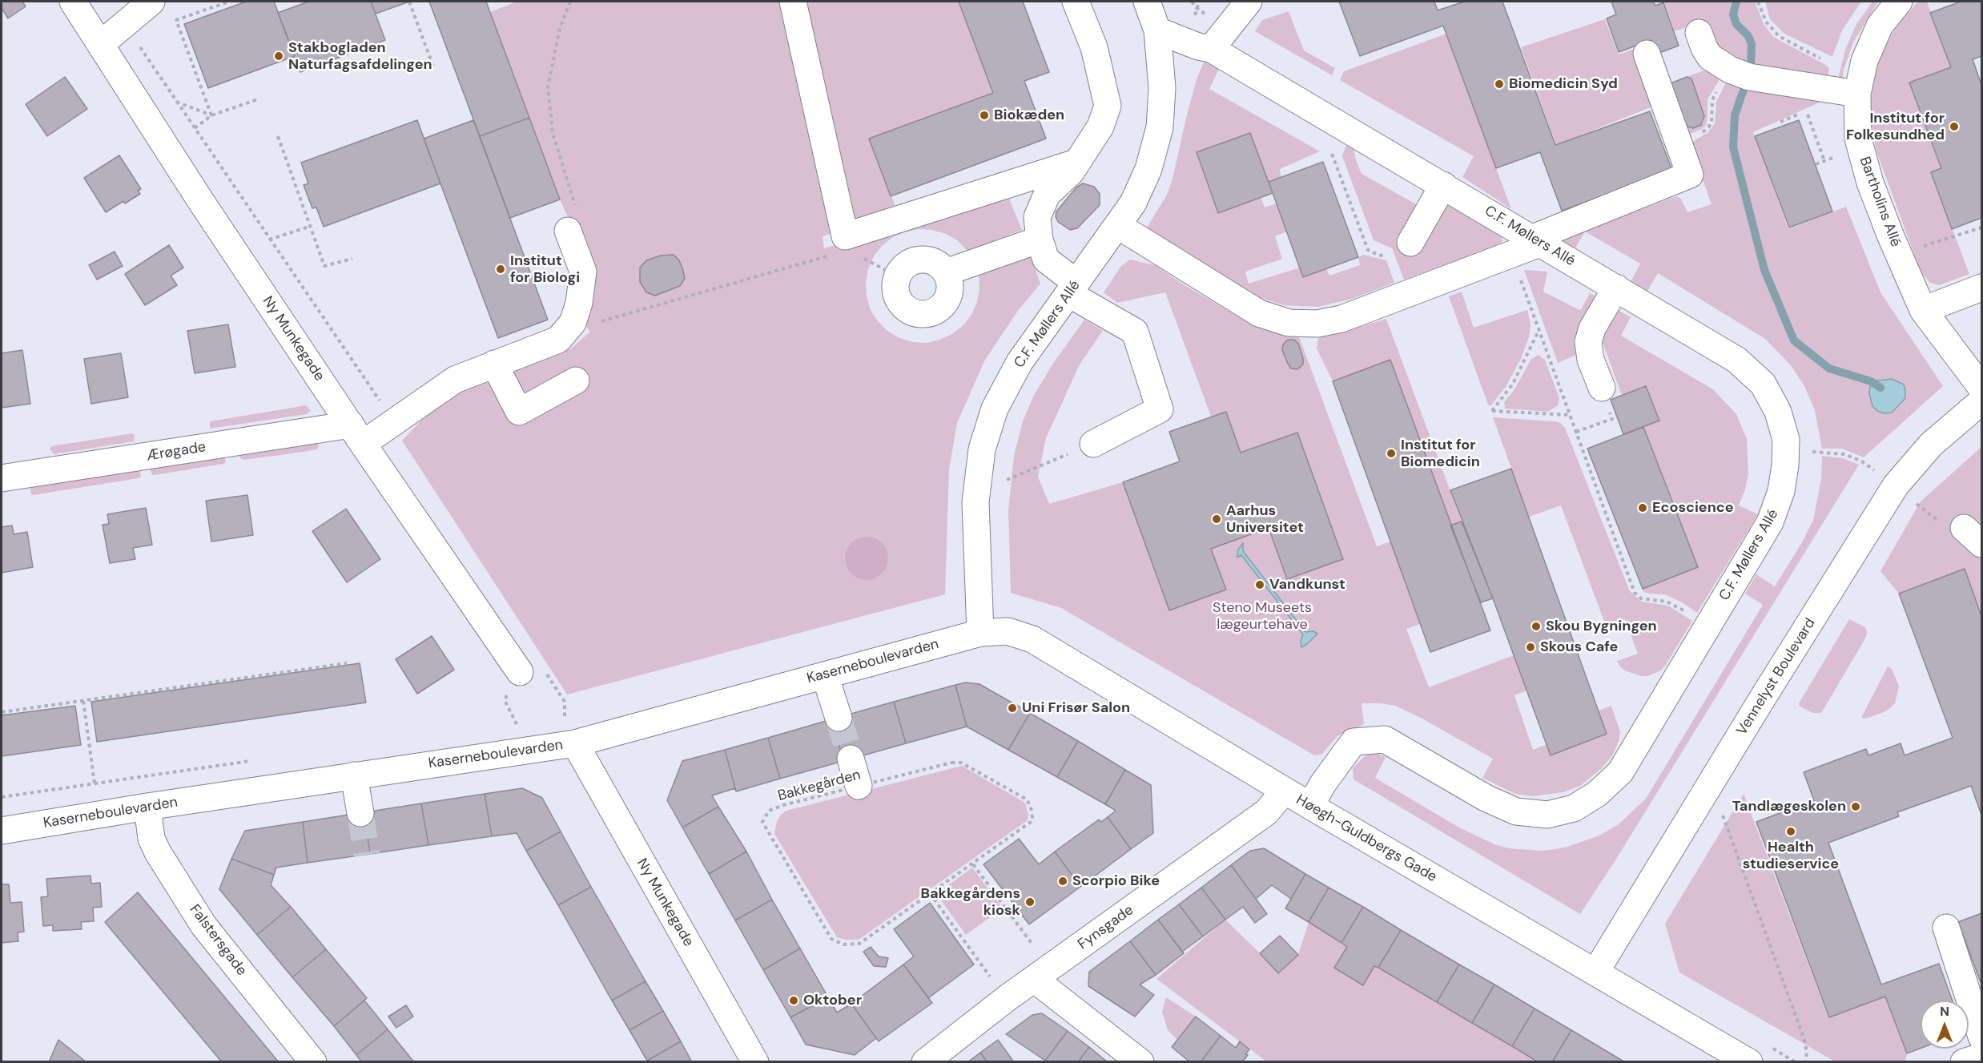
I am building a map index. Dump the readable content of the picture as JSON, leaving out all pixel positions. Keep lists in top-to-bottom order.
{
  "streets": {
    "street": [
      "Bartholins Allé",
      "C.F. Møllers Allé",
      "Ny Munkegade",
      "Ærøgade",
      "Kaserneboulevarden",
      "Vennelyst Boulevard",
      "Høegh-Guldbergs Gade",
      "Fynsgade",
      "Falstersgade"
    ],
    "path": ["Bakkegården"]
  },
  "crossings": [
    ["C.F. Møllers Allé", "Kaserneboulevarden"],
    ["C.F. Møllers Allé", "Høegh-Guldbergs Gade"],
    ["Ny Munkegade", "Ærøgade"],
    ["Ny Munkegade", "Kaserneboulevarden"],
    ["Kaserneboulevarden", "Høegh-Guldbergs Gade"],
    ["Kaserneboulevarden", "Falstersgade"],
    ["Vennelyst Boulevard", "Høegh-Guldbergs Gade"],
    ["Høegh-Guldbergs Gade", "Fynsgade"]
  ],
  "parks": ["Steno Museets lægeurtehave"],
  "places": [
    "Stakbogladen Naturfagsafdelingen",
    "Biomedicin Syd",
    "Biokæden",
    "Institut for Folkesundhed",
    "Institut for Biologi",
    "Institut for Biomedicin",
    "Ecoscience",
    "Aarhus Universitet",
    "Vandkunst",
    "Skou Bygningen",
    "Skous Cafe",
    "Uni Frisør Salon",
    "Tandlægeskolen",
    "Health studieservice",
    "Scorpio Bike",
    "Bakkegårdens kiosk",
    "Oktober"
  ],
  "north": "top"
}
